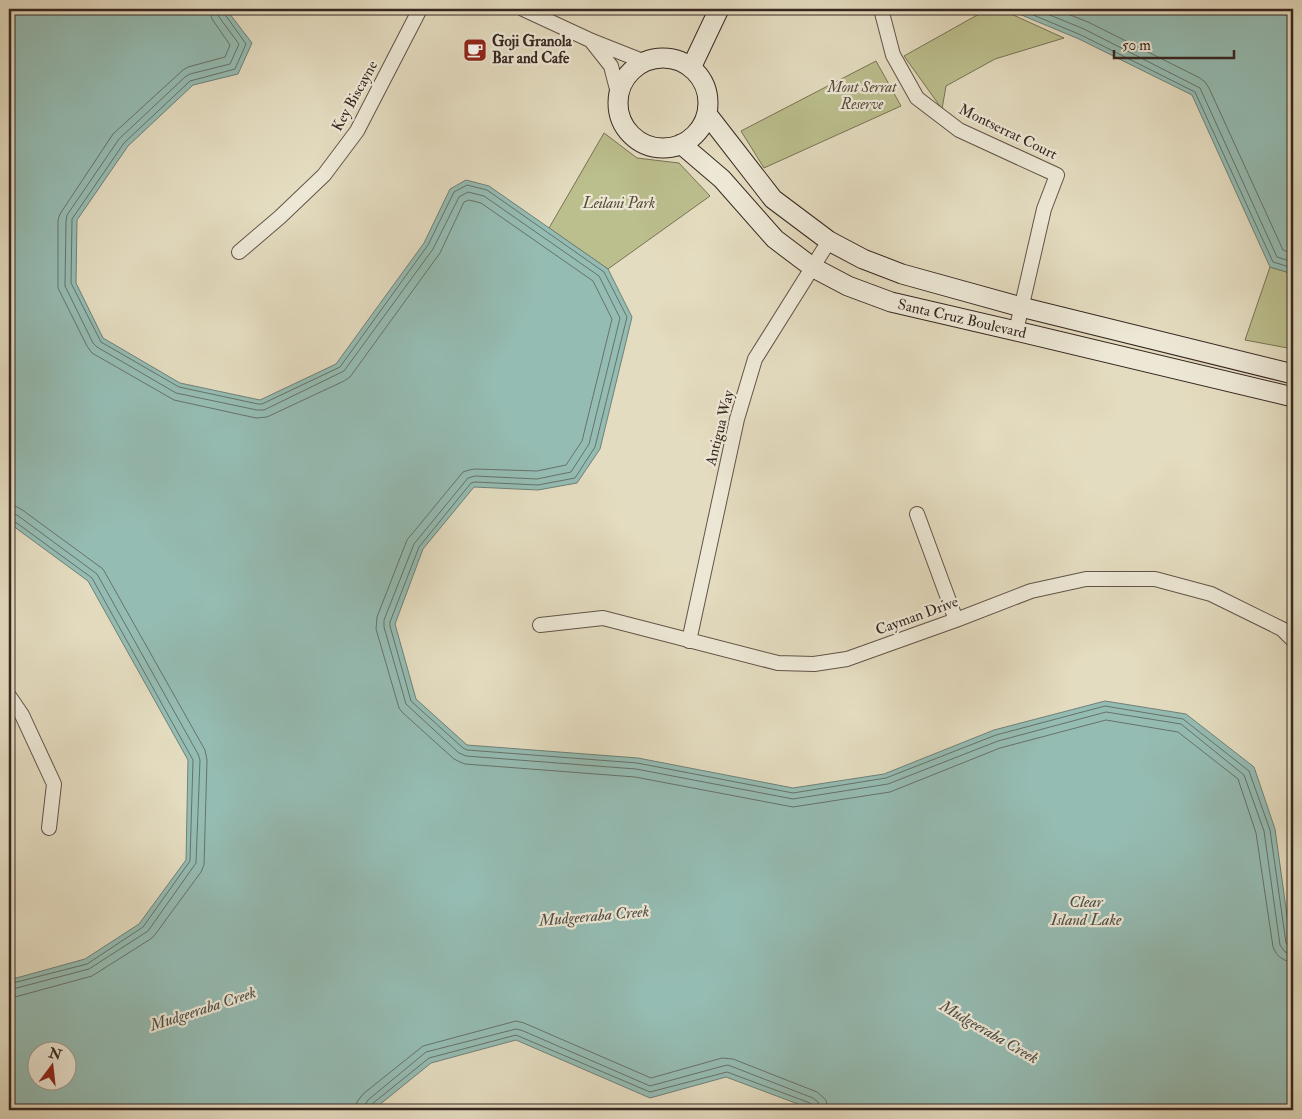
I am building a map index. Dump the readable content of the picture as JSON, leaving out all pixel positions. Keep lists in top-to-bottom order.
{
  "streets": {
    "street": [
      "Key Biscayne",
      "Montserrat Court",
      "Santa Cruz Boulevard",
      "Antigua Way",
      "Cayman Drive"
    ]
  },
  "crossings": [
    ["Montserrat Court", "Santa Cruz Boulevard"],
    ["Santa Cruz Boulevard", "Antigua Way"],
    ["Antigua Way", "Cayman Drive"]
  ],
  "water": ["Clear Island Lake", "Mudgeeraba Creek"],
  "parks": ["Mont Serrat Reserve", "Leilani Park"],
  "places": {
    "cafe": ["Goji Granola Bar and Cafe"]
  },
  "scale_bar": "50 m",
  "north": "top"
}
